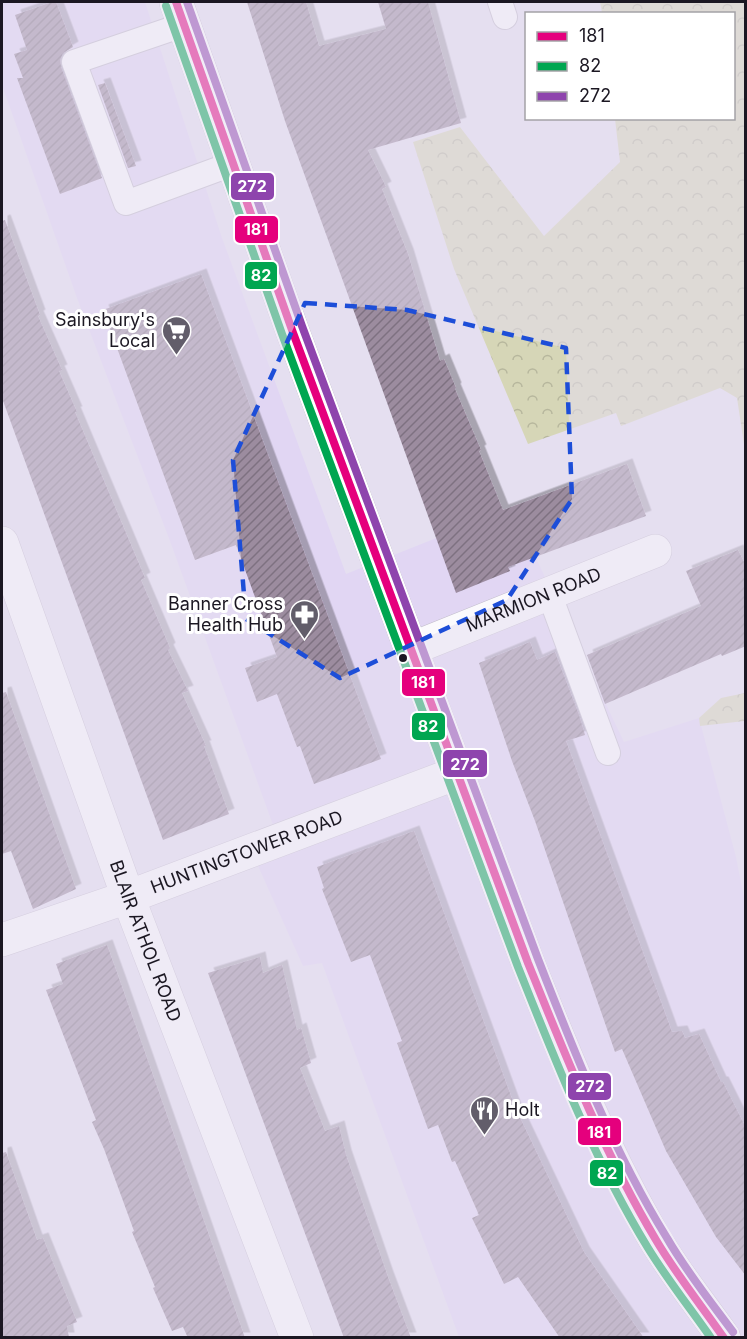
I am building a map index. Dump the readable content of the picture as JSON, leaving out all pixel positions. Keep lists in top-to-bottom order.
{
  "streets": {
    "street": ["MARMION ROAD", "HUNTINGTOWER ROAD", "BLAIR ATHOL ROAD"]
  },
  "crossings": [
    ["HUNTINGTOWER ROAD", "BLAIR ATHOL ROAD"]
  ],
  "places": {
    "supermarket": ["Sainsbury's Local"],
    "pharmacy": ["Banner Cross Health Hub"],
    "restaurant": ["Holt"]
  },
  "lines": ["transit line 181", "transit line 272", "transit line 82"],
  "legend": ["181", "82", "272"]
}
